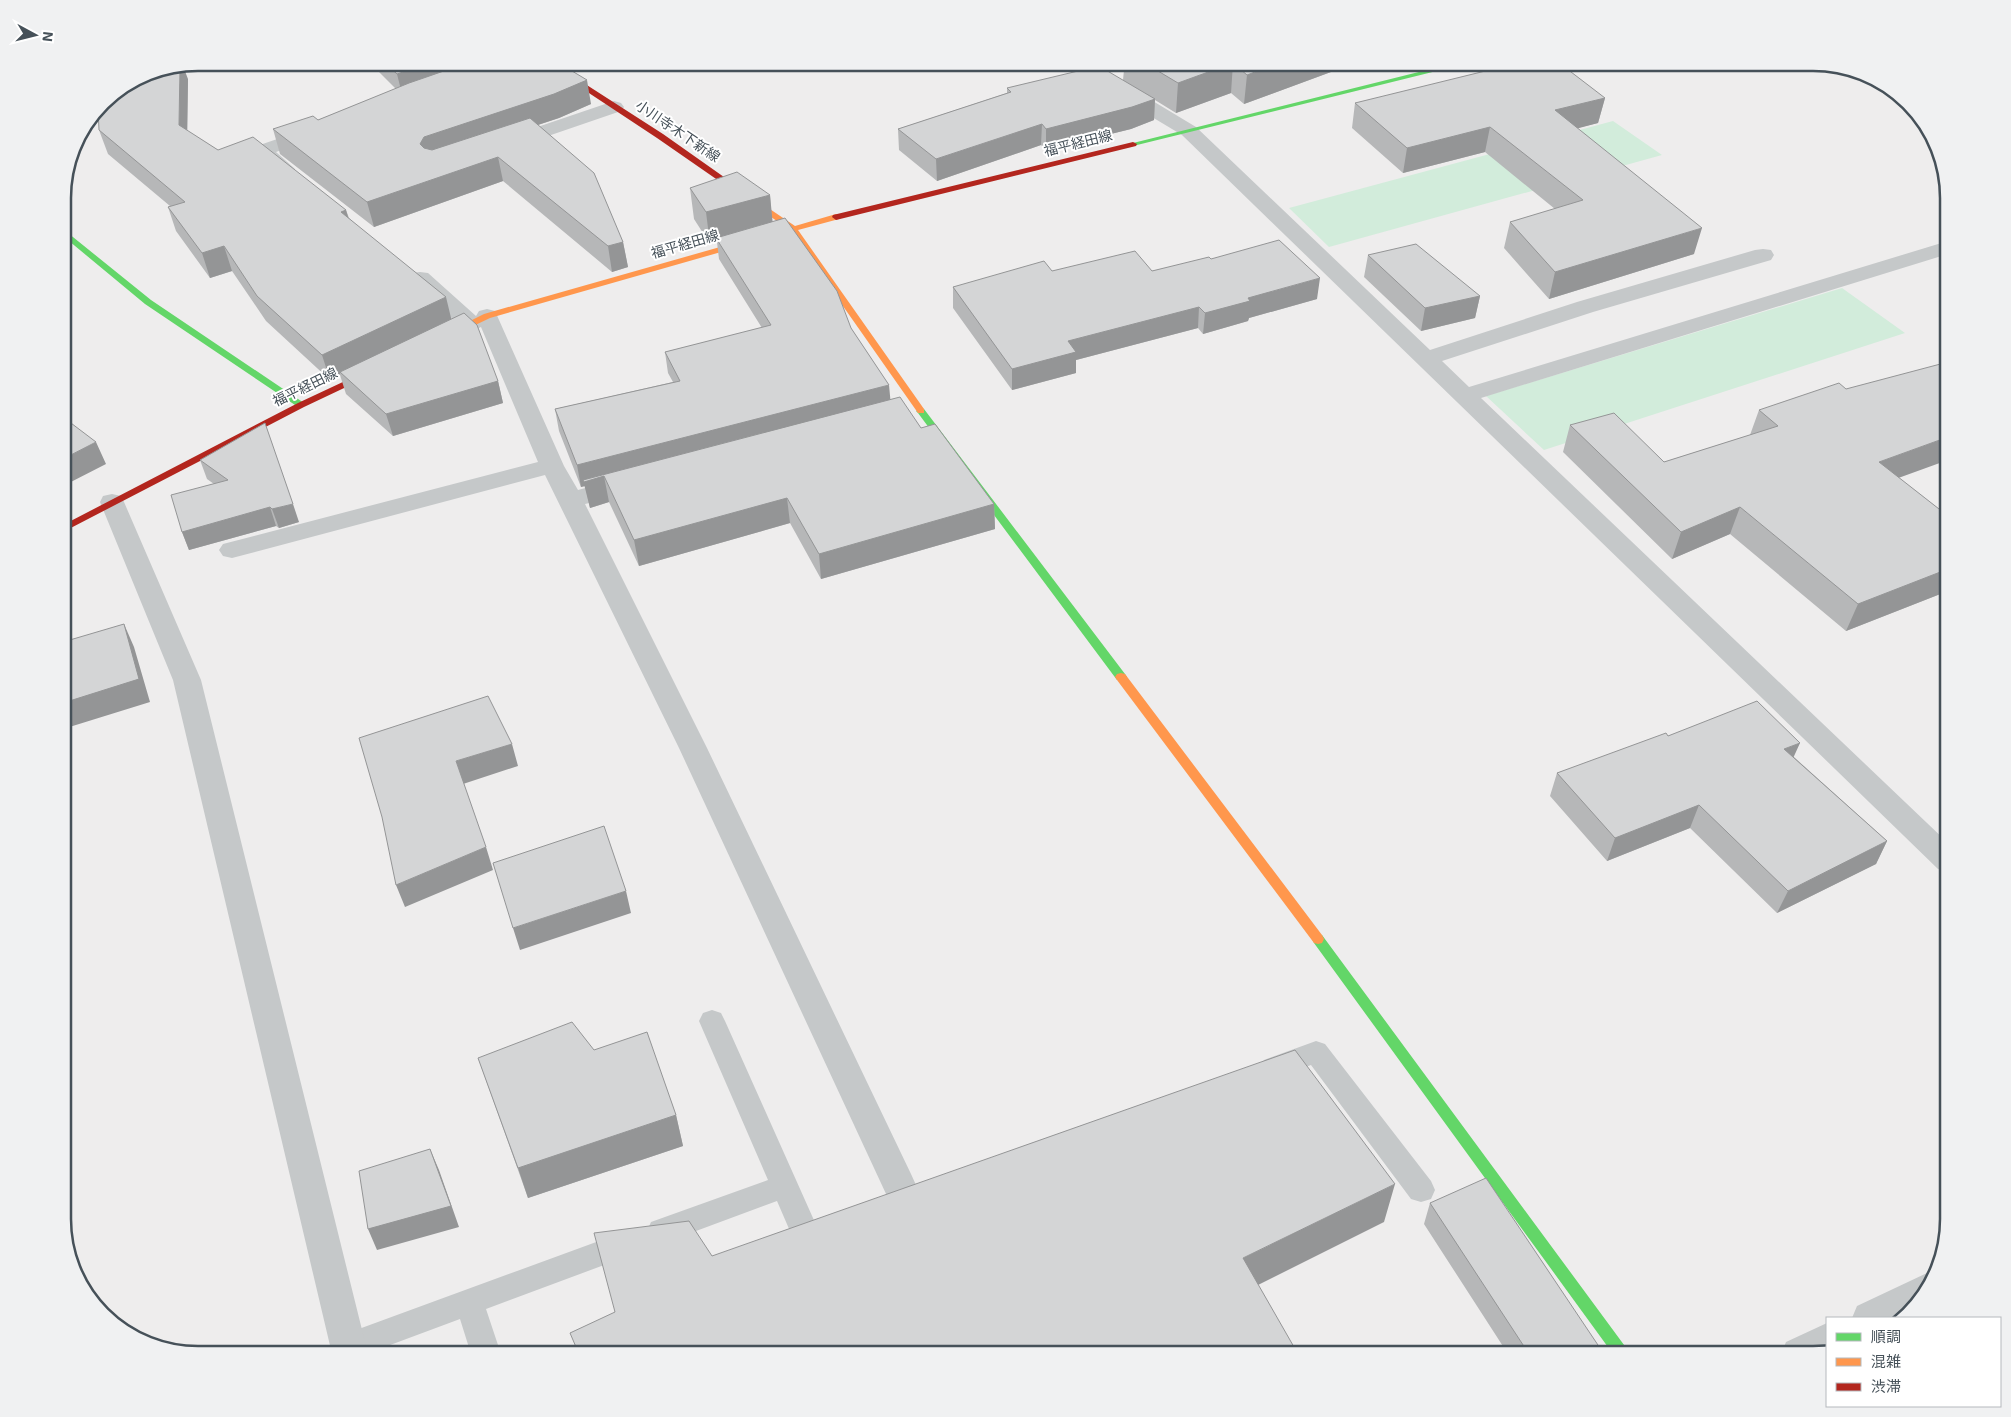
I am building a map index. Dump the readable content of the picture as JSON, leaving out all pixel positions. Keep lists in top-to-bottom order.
{
  "streets": {
    "main road": ["小川寺木下新線", "福平経田線"]
  },
  "crossings": [
    ["小川寺木下新線", "福平経田線"]
  ],
  "legend": ["順調", "混雑", "渋滞"],
  "north": "right"
}
